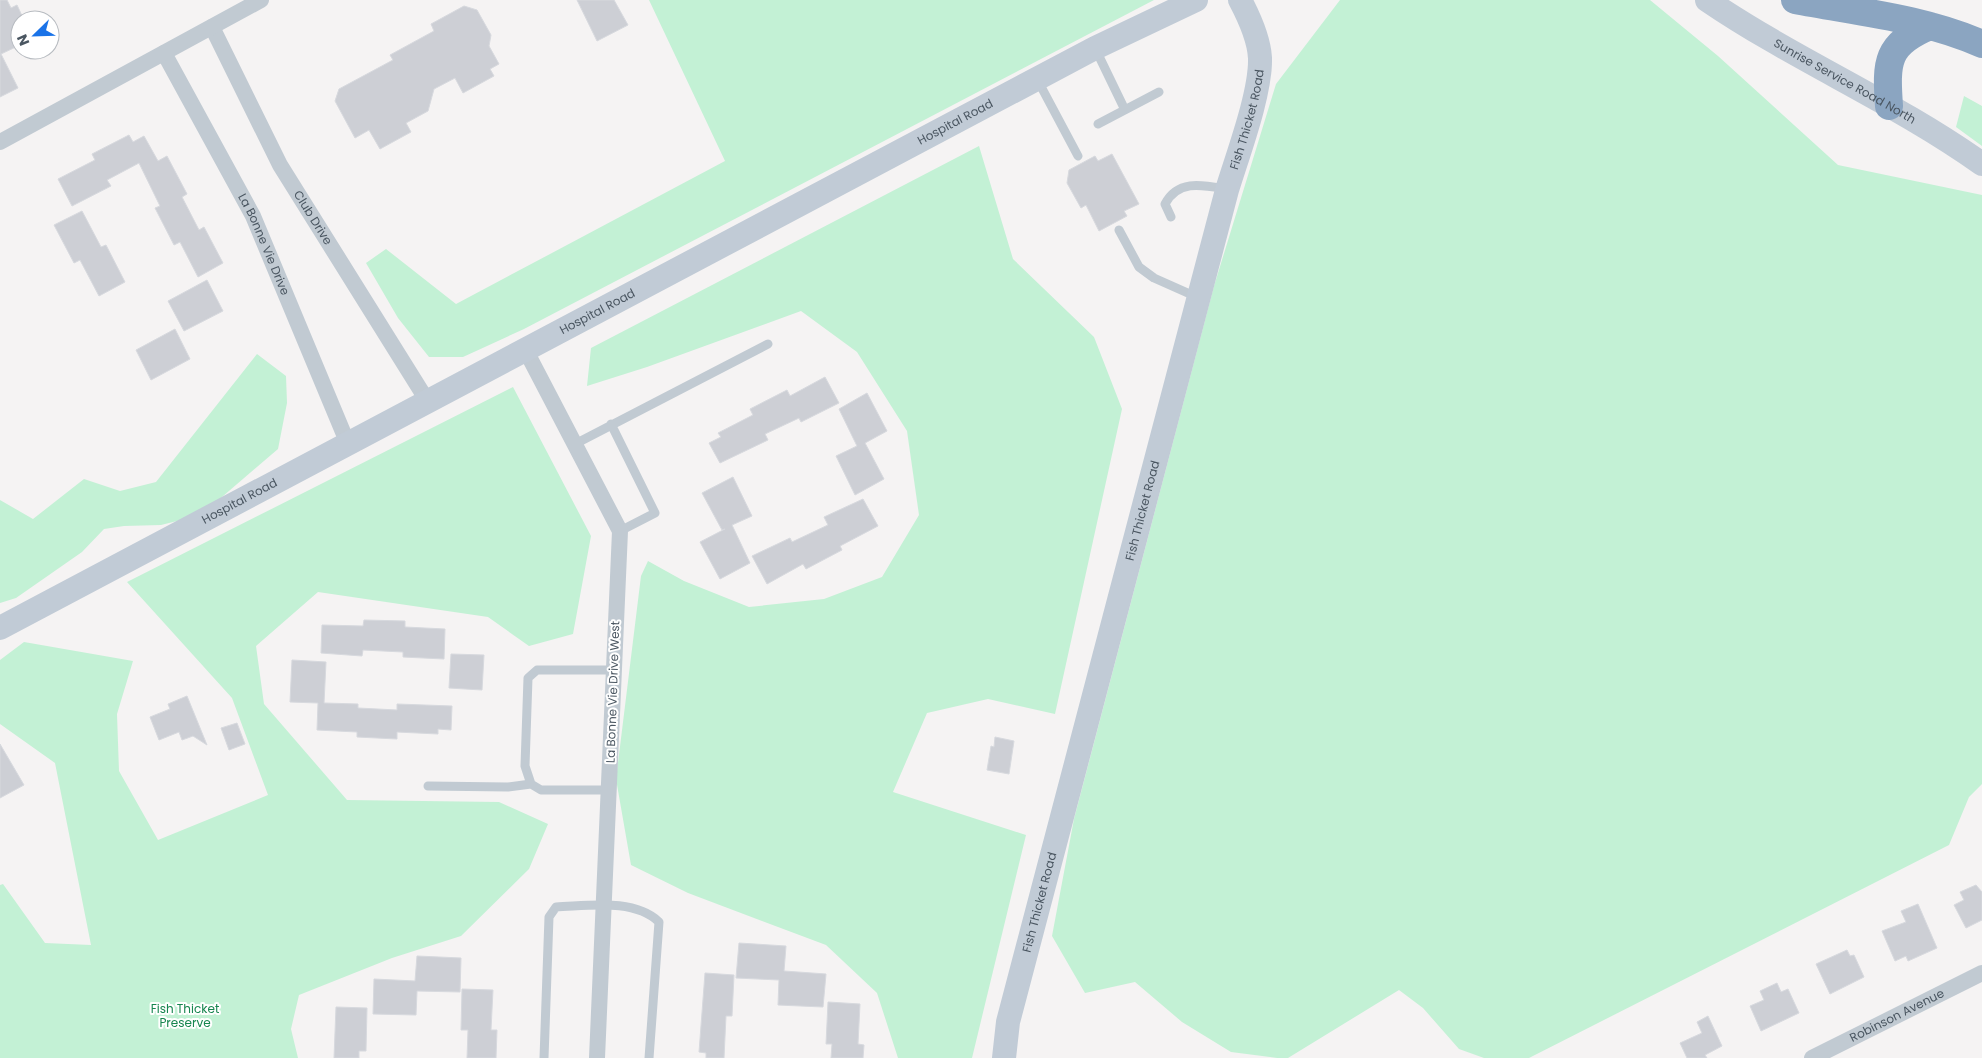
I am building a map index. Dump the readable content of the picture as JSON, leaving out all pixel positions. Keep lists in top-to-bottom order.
{
  "streets": {
    "street": [
      "Sunrise Service Road North",
      "Fish Thicket Road",
      "Hospital Road",
      "Club Drive",
      "La Bonne Vie Drive",
      "La Bonne Vie Drive West",
      "Robinson Avenue"
    ]
  },
  "crossings": [
    ["Hospital Road", "Club Drive"],
    ["Hospital Road", "La Bonne Vie Drive"],
    ["Hospital Road", "La Bonne Vie Drive West"]
  ],
  "parks": ["Fish Thicket Preserve"],
  "north": "bottom left"
}
